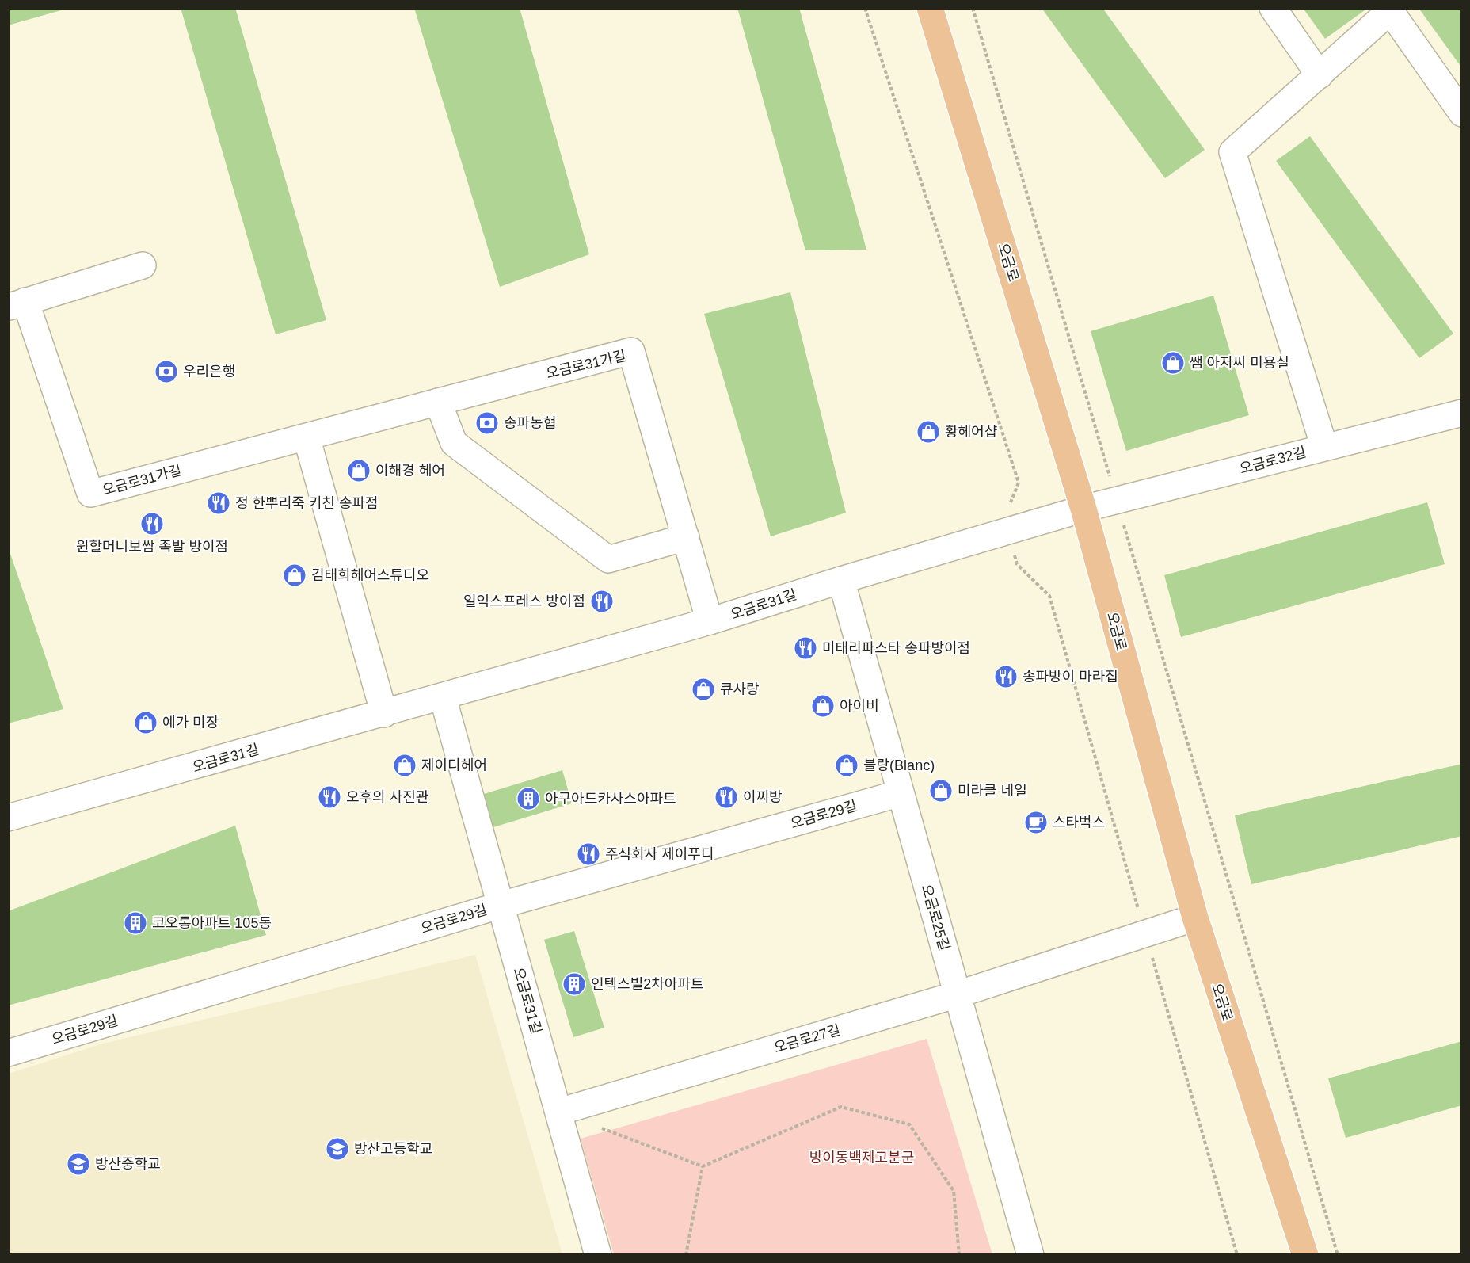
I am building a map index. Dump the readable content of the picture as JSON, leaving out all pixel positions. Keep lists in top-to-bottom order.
{
  "streets": {
    "main road": ["오금로"],
    "street": [
      "오금로31가길",
      "오금로32길",
      "오금로31길",
      "오금로29길",
      "오금로25길",
      "오금로27길"
    ]
  },
  "crossings": [
    ["오금로", "오금로32길"],
    ["오금로", "오금로31길"],
    ["오금로", "오금로27길"],
    ["오금로31가길", "오금로31길"],
    ["오금로32길", "오금로31길"],
    ["오금로31길", "오금로29길"],
    ["오금로31길", "오금로25길"],
    ["오금로31길", "오금로27길"],
    ["오금로29길", "오금로25길"],
    ["오금로25길", "오금로27길"]
  ],
  "parks": ["방이동백제고분군"],
  "places": {
    "shop": [
      "쌤 아저씨 미용실",
      "황헤어샵",
      "이해경 헤어",
      "김태희헤어스튜디오",
      "큐사랑",
      "아이비",
      "예가 미장",
      "제이디헤어",
      "블랑(Blanc)",
      "미라클 네일"
    ],
    "bank": ["우리은행", "송파농협"],
    "restaurant": [
      "정 한뿌리죽 키친 송파점",
      "원할머니보쌈 족발 방이점",
      "일익스프레스 방이점",
      "미태리파스타 송파방이점",
      "송파방이 마라집",
      "오후의 사진관",
      "이찌방",
      "주식회사 제이푸디"
    ],
    "building": ["아쿠아드카사스아파트", "코오롱아파트 105동", "인텍스빌2차아파트"],
    "cafe": ["스타벅스"],
    "school or university": ["방산고등학교", "방산중학교"]
  }
}
